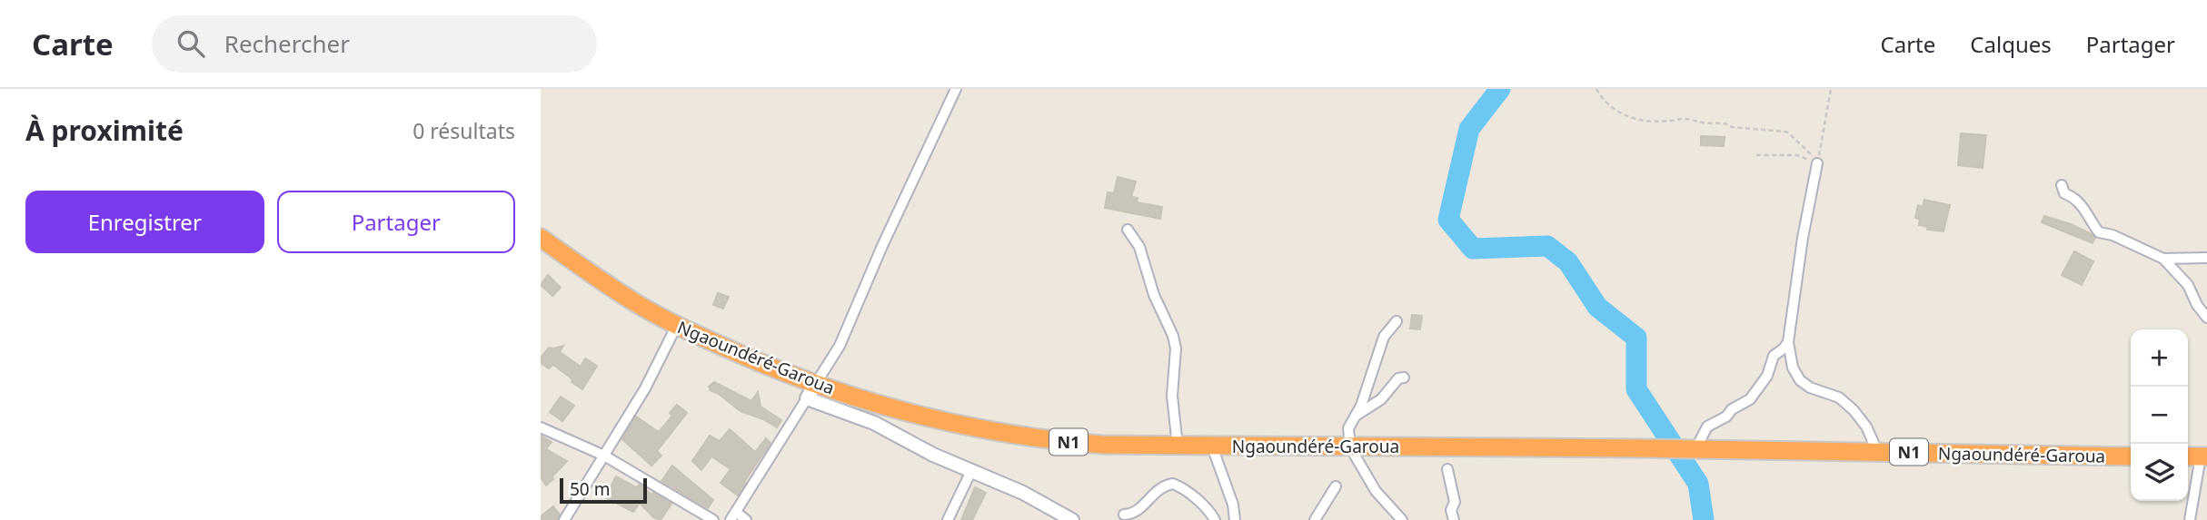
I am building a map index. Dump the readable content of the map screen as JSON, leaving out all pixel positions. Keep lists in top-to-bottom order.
{
  "streets": {
    "highway": ["Ngaoundéré-Garoua", "N1"]
  },
  "scale_bar": "50 m",
  "page": {
    "header": "Carte",
    "search": "Rechercher",
    "nav": ["Carte", "Calques", "Partager"],
    "heading": ["À proximité", "0 résultats"],
    "buttons": ["Enregistrer", "Partager"],
    "map_buttons": ["+", "−"],
    "scale": "50 m"
  }
}
